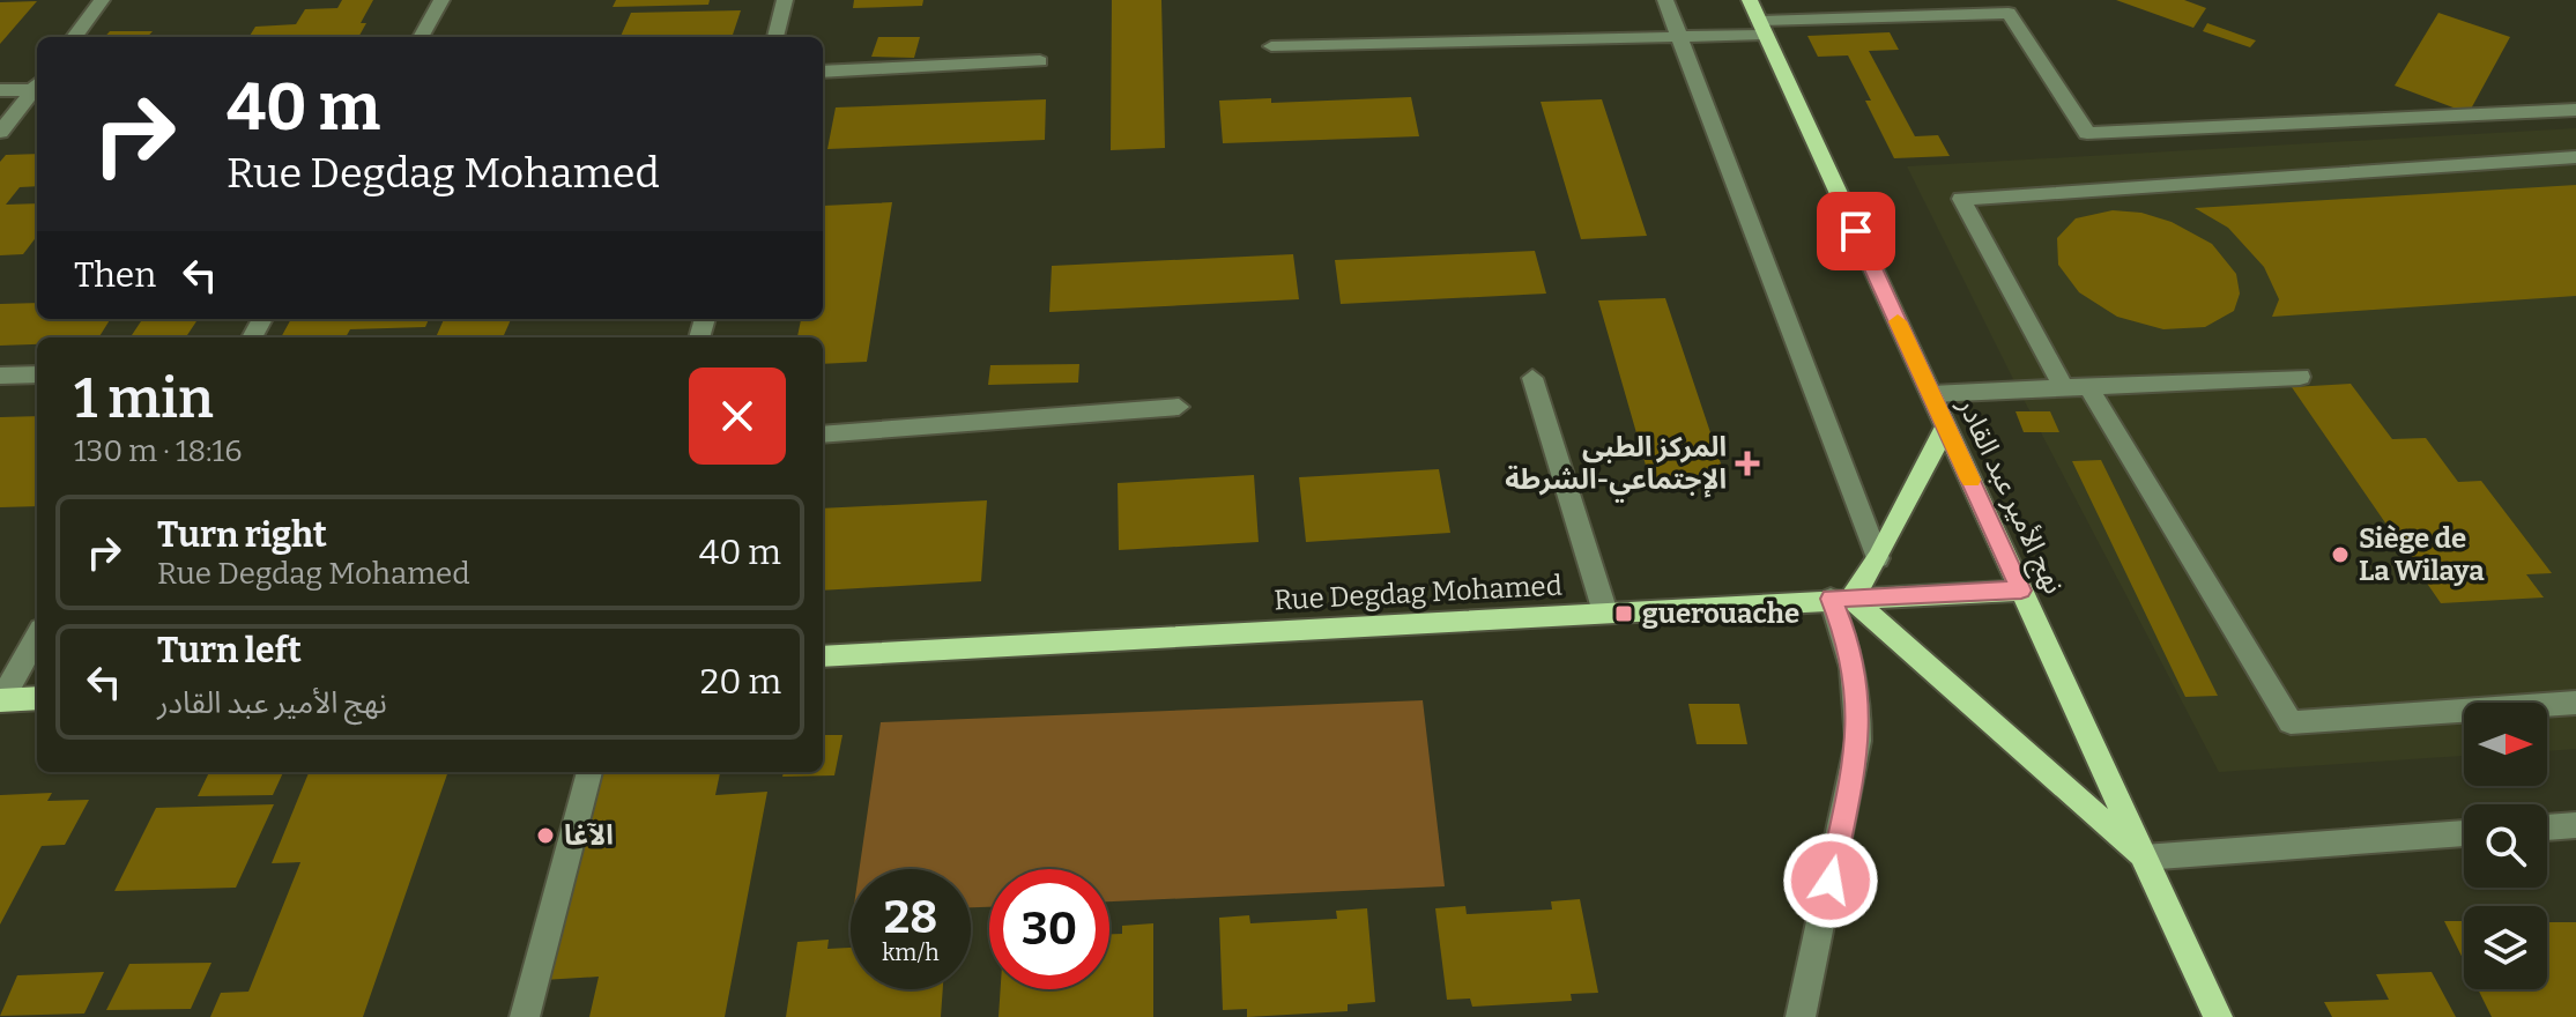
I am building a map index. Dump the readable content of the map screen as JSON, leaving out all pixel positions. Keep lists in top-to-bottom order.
{
  "streets": {
    "main road": ["نهج الأمير عبد القادر", "Rue Degdag Mohamed"]
  },
  "crossings": [
    ["نهج الأمير عبد القادر", "Rue Degdag Mohamed"]
  ],
  "places": {
    "health": ["المركز الطبي الإجتماعي-الشرطة"],
    "other": ["Siège de La Wilaya", "الآغا"],
    "transit": ["guerouache"]
  },
  "north": "right",
  "page": {
    "turn": ["40 m", "Rue Degdag Mohamed"],
    "then": "Then",
    "heading": ["1 min", "130 m · 18:16"],
    "list": [
      {
        "name": "Turn right",
        "note": "Rue Degdag Mohamed",
        "value": "40 m"
      },
      {
        "name": "Turn left",
        "note": "نهج الأمير عبد القادر",
        "value": "20 m"
      }
    ],
    "speed": "28 km/h",
    "limit": "30"
  }
}
